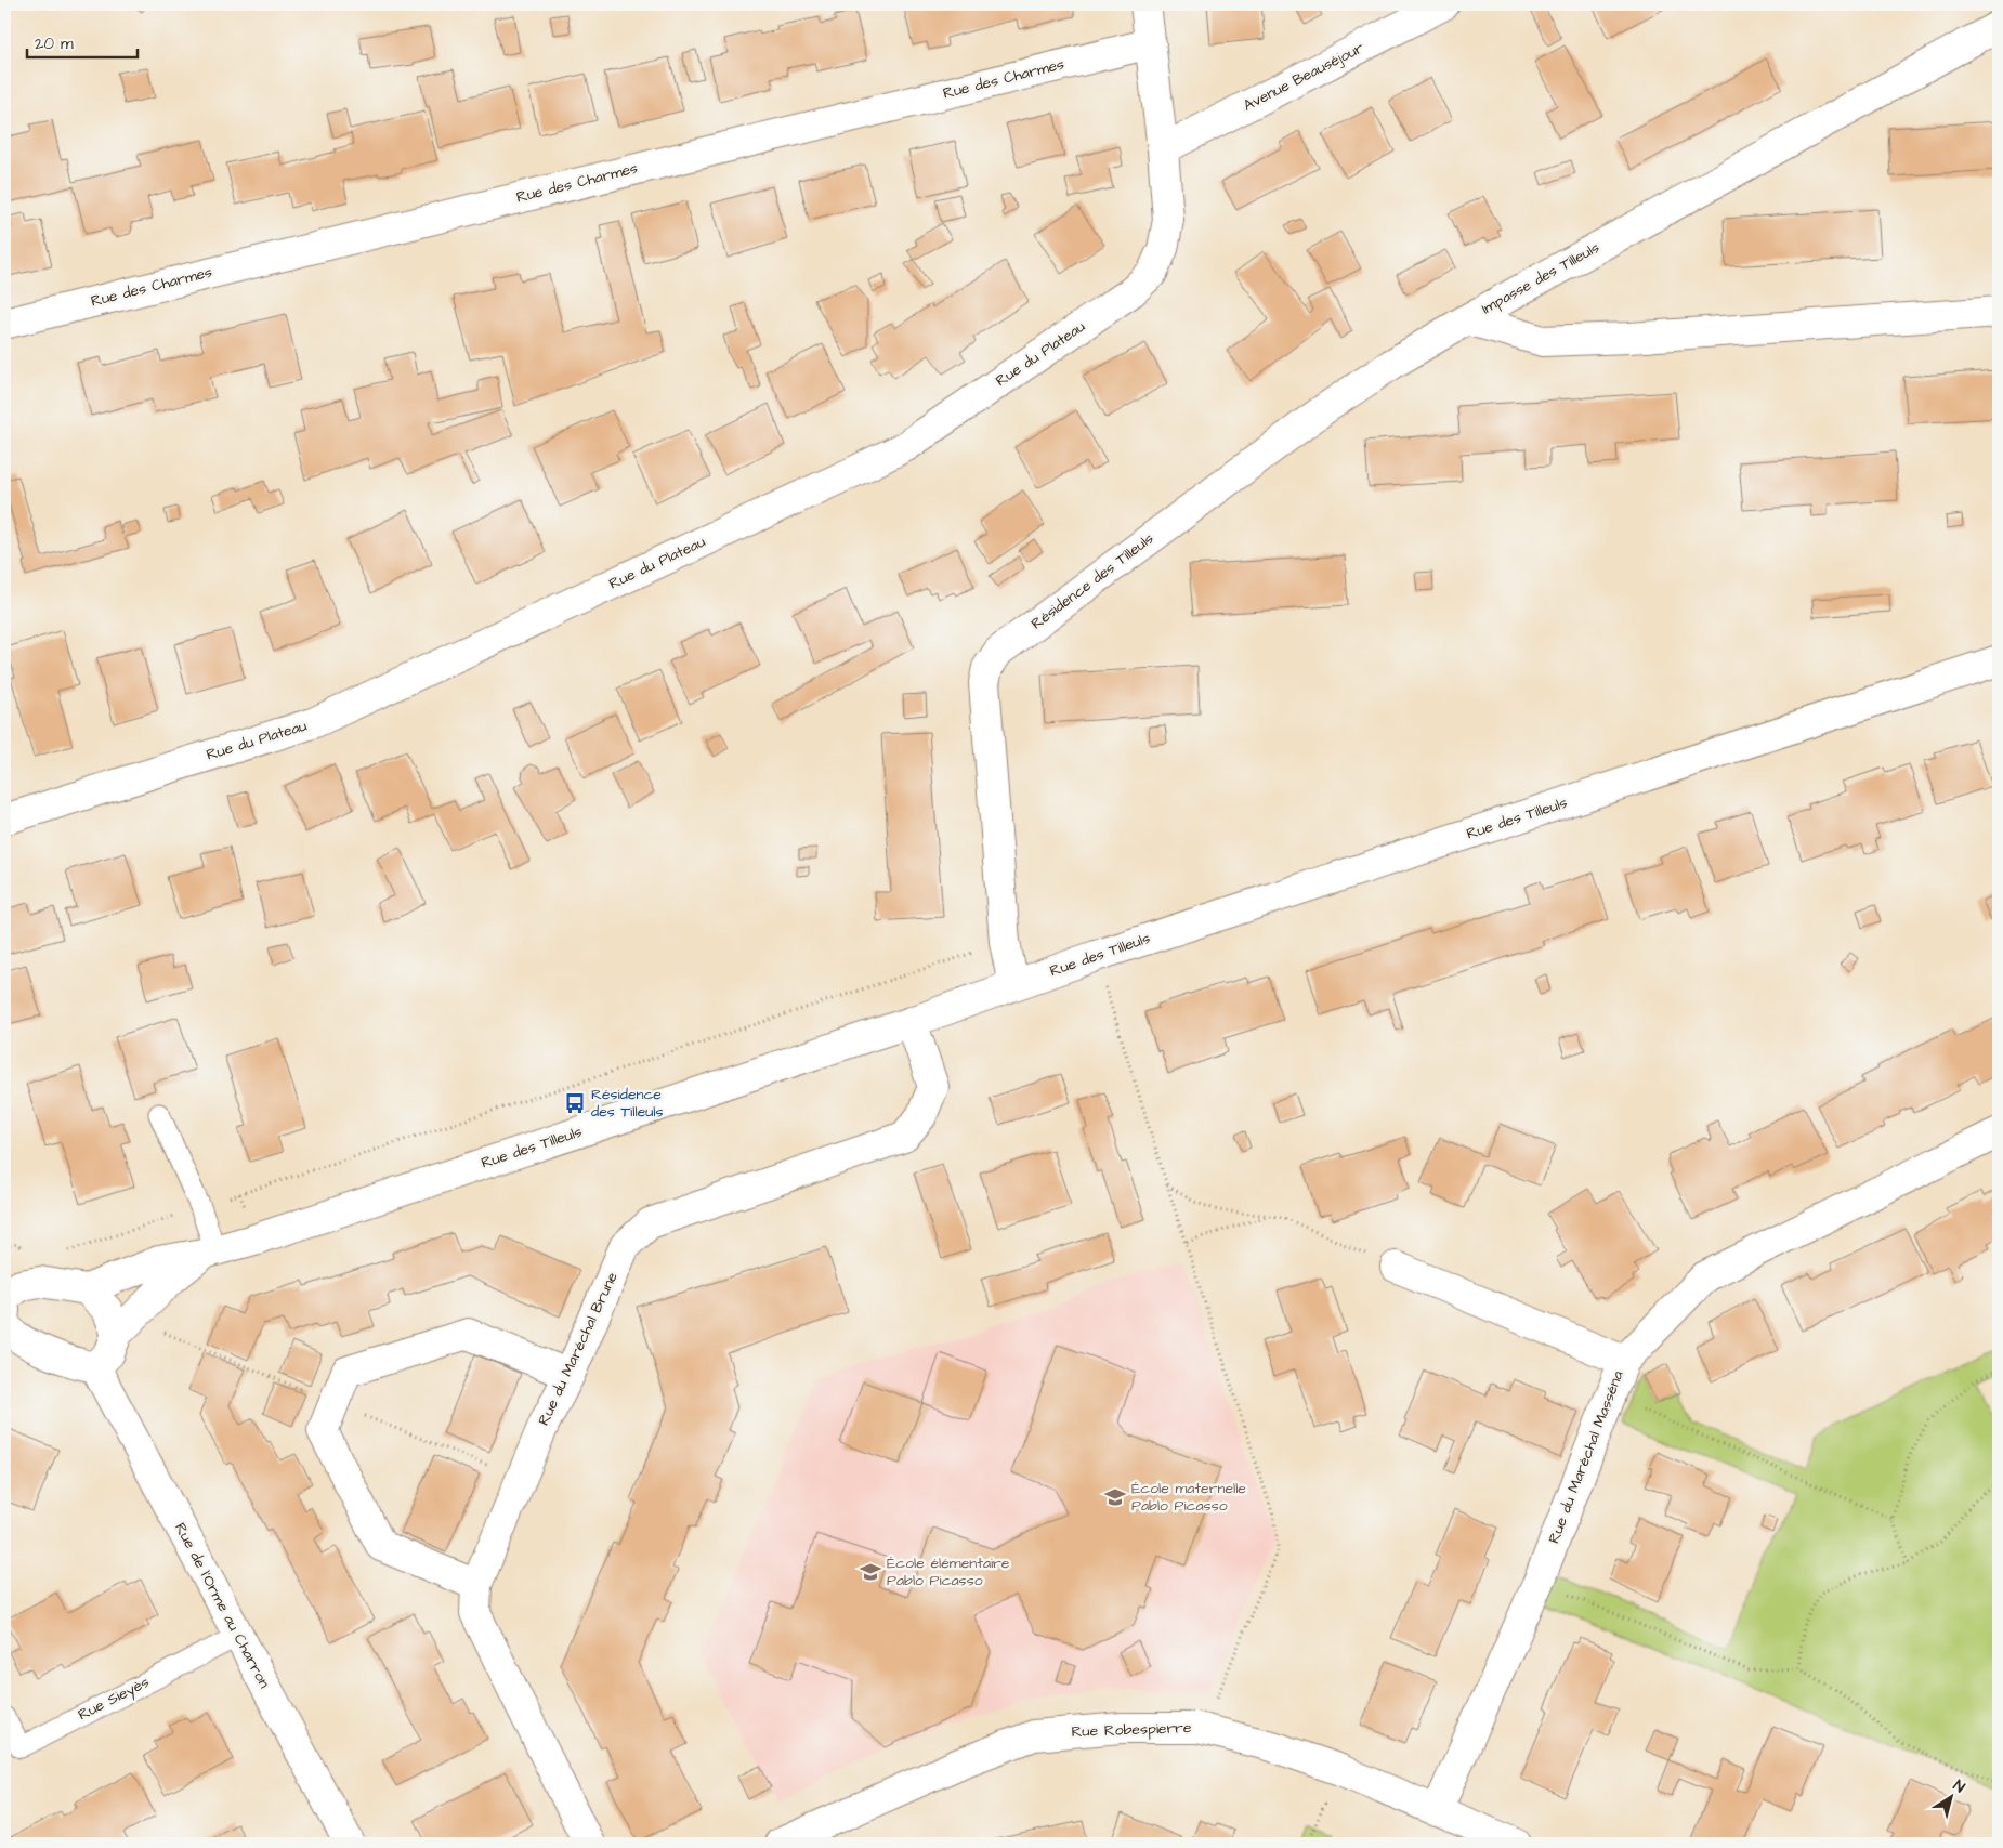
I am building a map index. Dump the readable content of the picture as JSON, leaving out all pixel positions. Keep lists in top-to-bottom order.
{
  "streets": {
    "street": [
      "Avenue Beauséjour",
      "Rue des Charmes",
      "Impasse des Tilleuls",
      "Rue du Plateau",
      "Résidence des Tilleuls",
      "Rue des Tilleuls",
      "Rue du Maréchal Brune",
      "Rue du Maréchal Masséna",
      "Rue de l'Orme au Charron",
      "Rue Robespierre"
    ],
    "lane": ["Rue Sieyès"]
  },
  "crossings": [
    ["Avenue Beauséjour", "Rue du Plateau"],
    ["Rue des Charmes", "Rue du Plateau"],
    ["Impasse des Tilleuls", "Résidence des Tilleuls"],
    ["Résidence des Tilleuls", "Rue des Tilleuls"],
    ["Rue des Tilleuls", "Rue du Maréchal Brune"],
    ["Rue des Tilleuls", "Rue de l'Orme au Charron"],
    ["Rue du Maréchal Masséna", "Rue Robespierre"],
    ["Rue de l'Orme au Charron", "Rue Sieyès"]
  ],
  "places": {
    "bus stop": ["Résidence des Tilleuls"],
    "school or university": ["École maternelle Pablo Picasso", "École élémentaire Pablo Picasso"]
  },
  "scale_bar": "20 m",
  "north": "top right"
}
